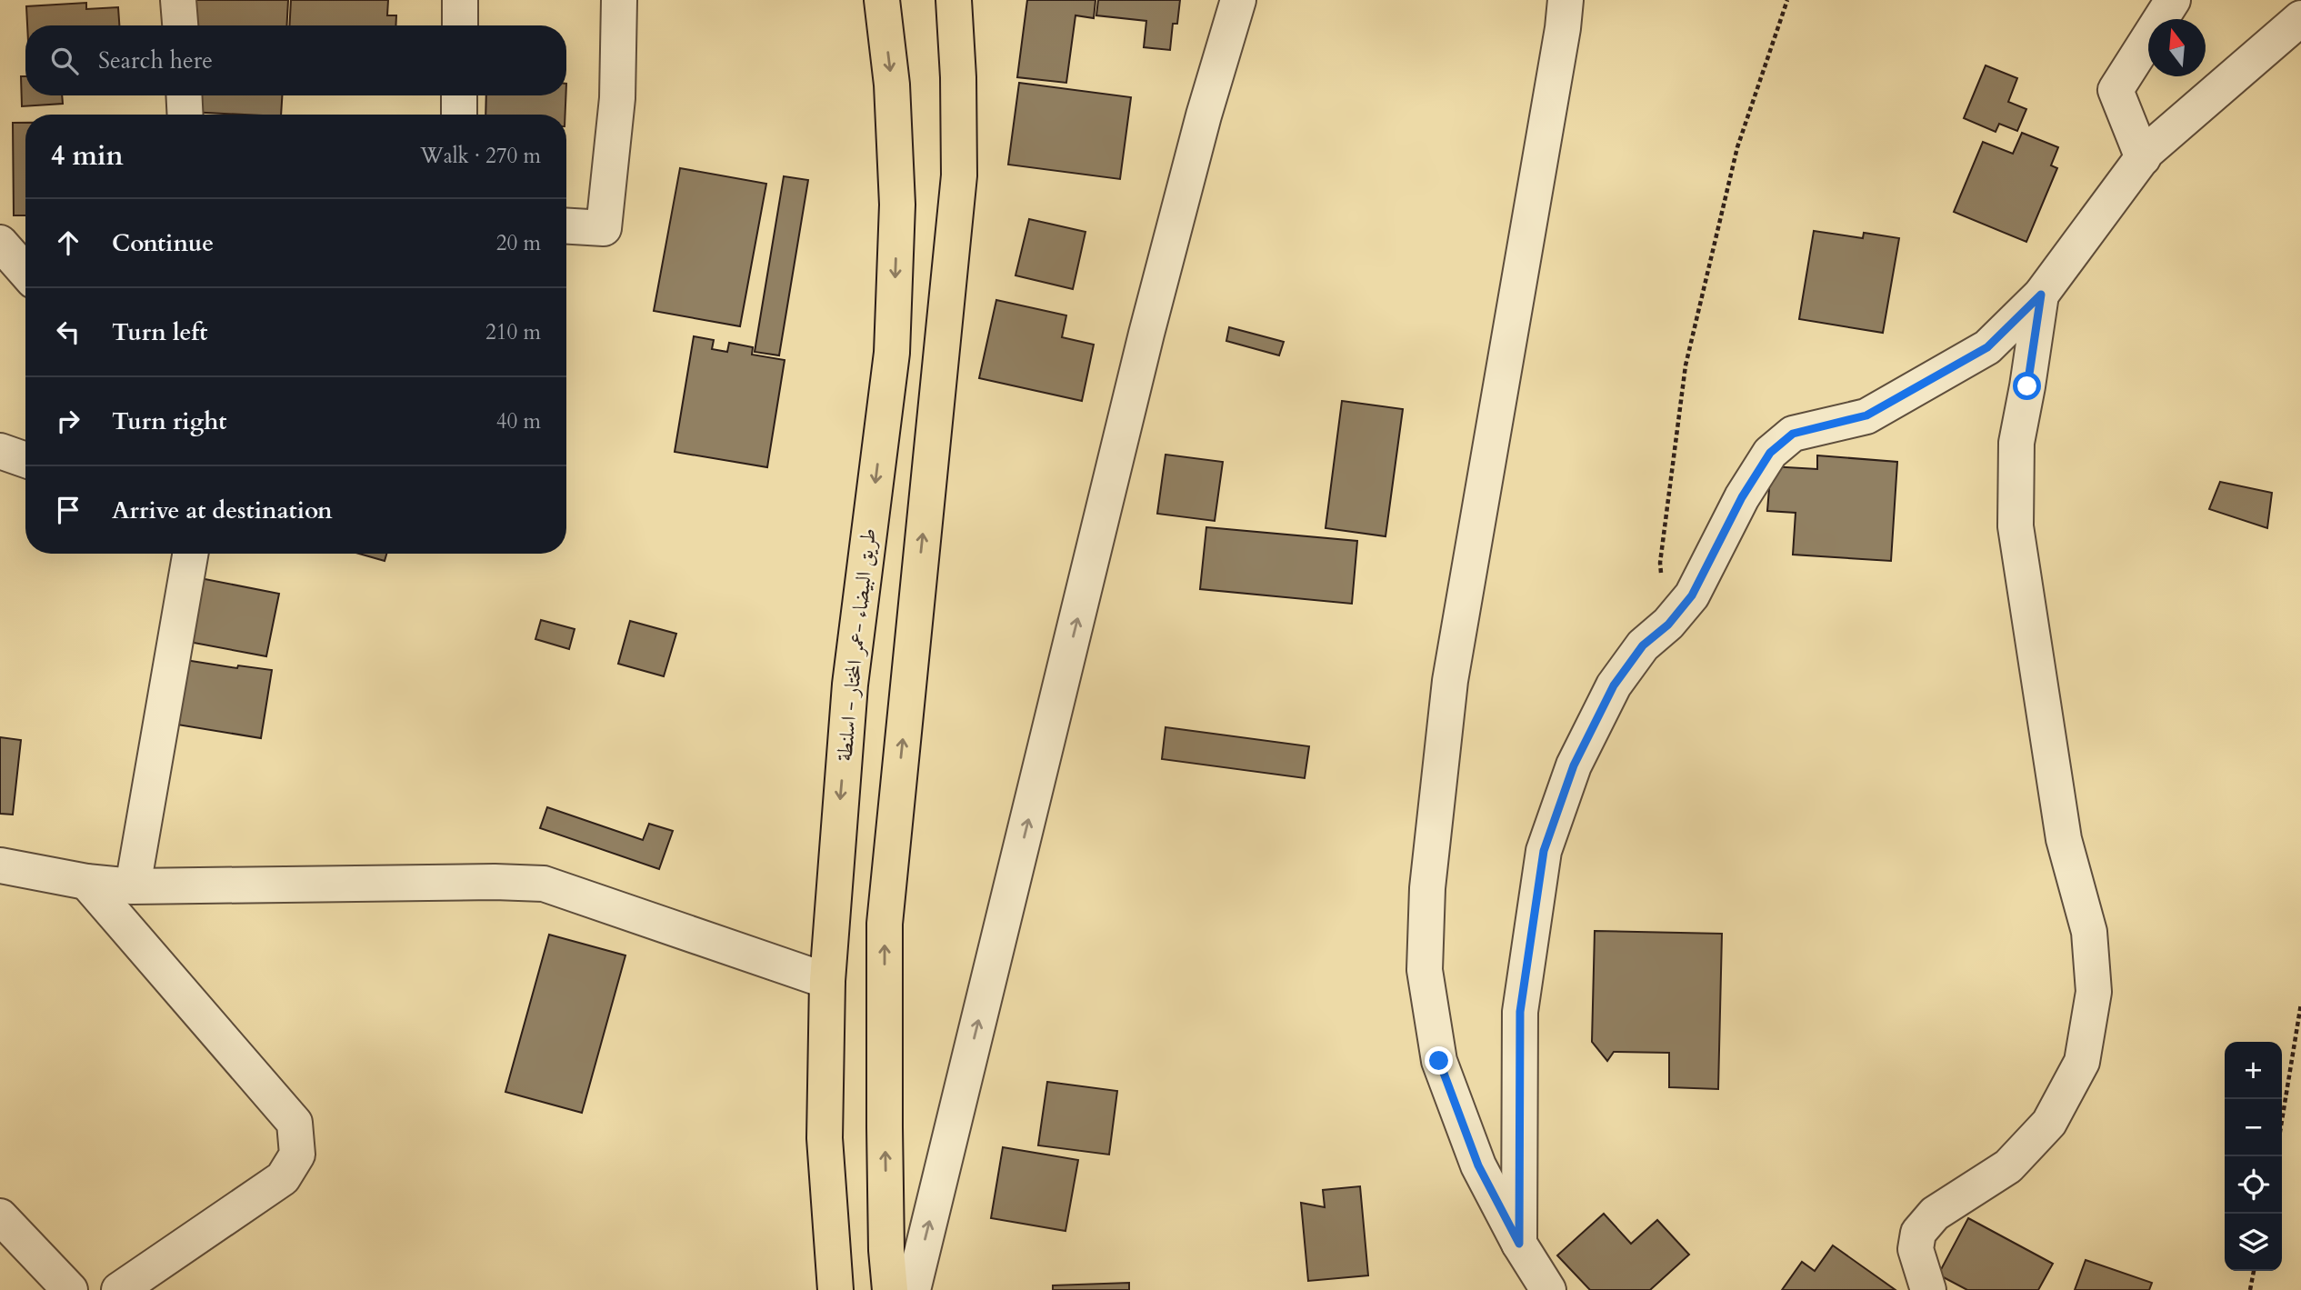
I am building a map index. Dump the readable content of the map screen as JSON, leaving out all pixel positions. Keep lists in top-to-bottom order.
{
  "streets": {
    "main road": ["طريق البيضاء -عمر المختار - اسلنطة"]
  },
  "north": "top",
  "page": {
    "search": "Search here",
    "heading": ["4 min", "Walk · 270 m"],
    "list": [
      ["Continue", "20 m"],
      ["Turn left", "210 m"],
      ["Turn right", "40 m"],
      "Arrive at destination"
    ],
    "map_buttons": ["+", "−"]
  }
}
